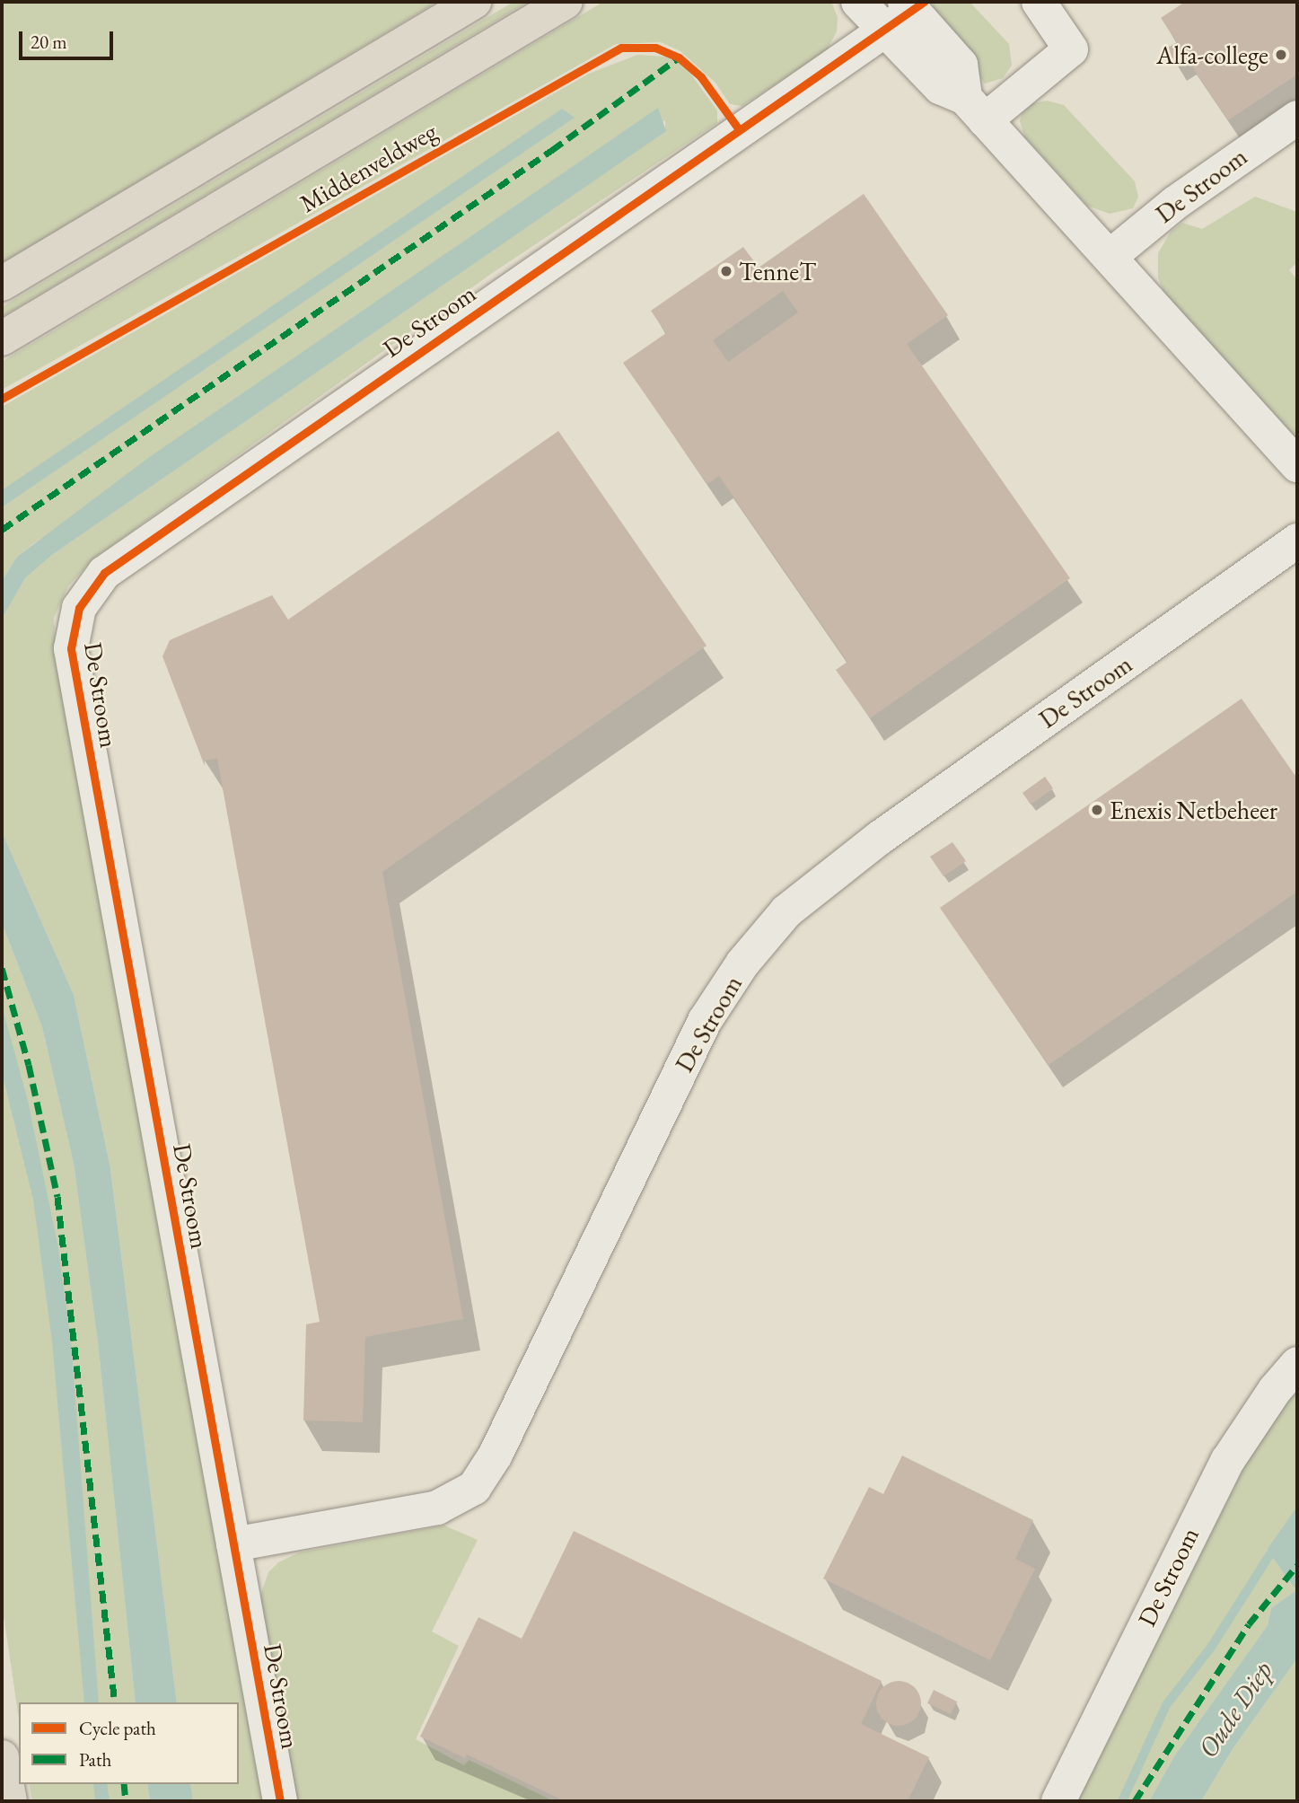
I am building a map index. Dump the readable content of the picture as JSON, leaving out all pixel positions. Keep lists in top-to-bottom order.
{
  "streets": {
    "main road": ["Middenveldweg"],
    "street": ["De Stroom"]
  },
  "water": ["Oude Diep"],
  "places": ["Alfa-college", "TenneT", "Enexis Netbeheer"],
  "legend": ["Cycle path", "Path"],
  "scale_bar": "20 m"
}
